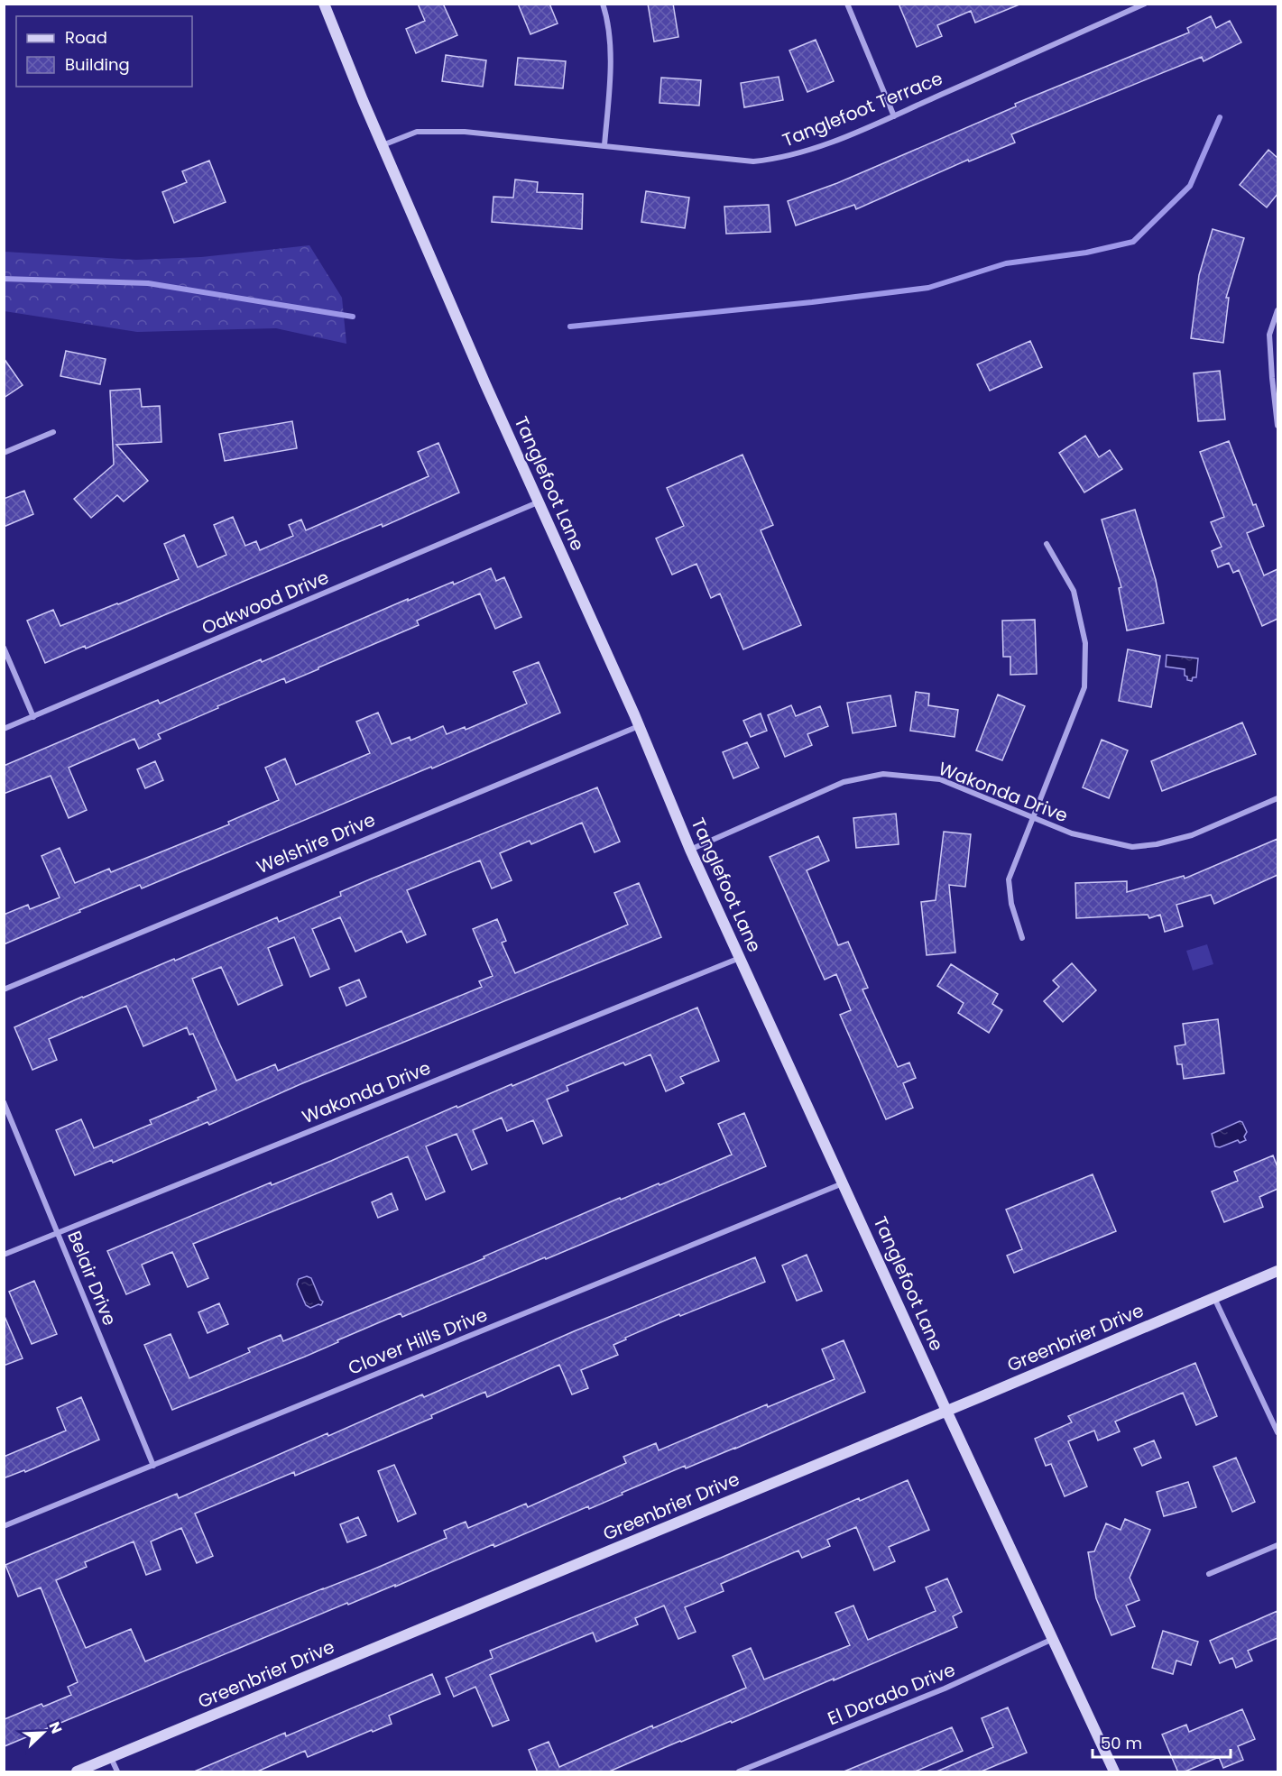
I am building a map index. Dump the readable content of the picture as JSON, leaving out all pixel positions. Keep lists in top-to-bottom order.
{
  "streets": {
    "main road": ["Tanglefoot Lane", "Greenbrier Drive"],
    "street": [
      "Tanglefoot Terrace",
      "Oakwood Drive",
      "Wakonda Drive",
      "Welshire Drive",
      "Belair Drive",
      "Clover Hills Drive",
      "El Dorado Drive"
    ]
  },
  "crossings": [
    ["Tanglefoot Terrace", "Tanglefoot Lane"],
    ["Tanglefoot Lane", "Oakwood Drive"],
    ["Tanglefoot Lane", "Wakonda Drive"],
    ["Tanglefoot Lane", "Welshire Drive"],
    ["Tanglefoot Lane", "Greenbrier Drive"],
    ["Tanglefoot Lane", "Clover Hills Drive"],
    ["Tanglefoot Lane", "El Dorado Drive"],
    ["Wakonda Drive", "Belair Drive"],
    ["Belair Drive", "Clover Hills Drive"]
  ],
  "legend": ["Road", "Building"],
  "scale_bar": "50 m",
  "north": "top right"
}
